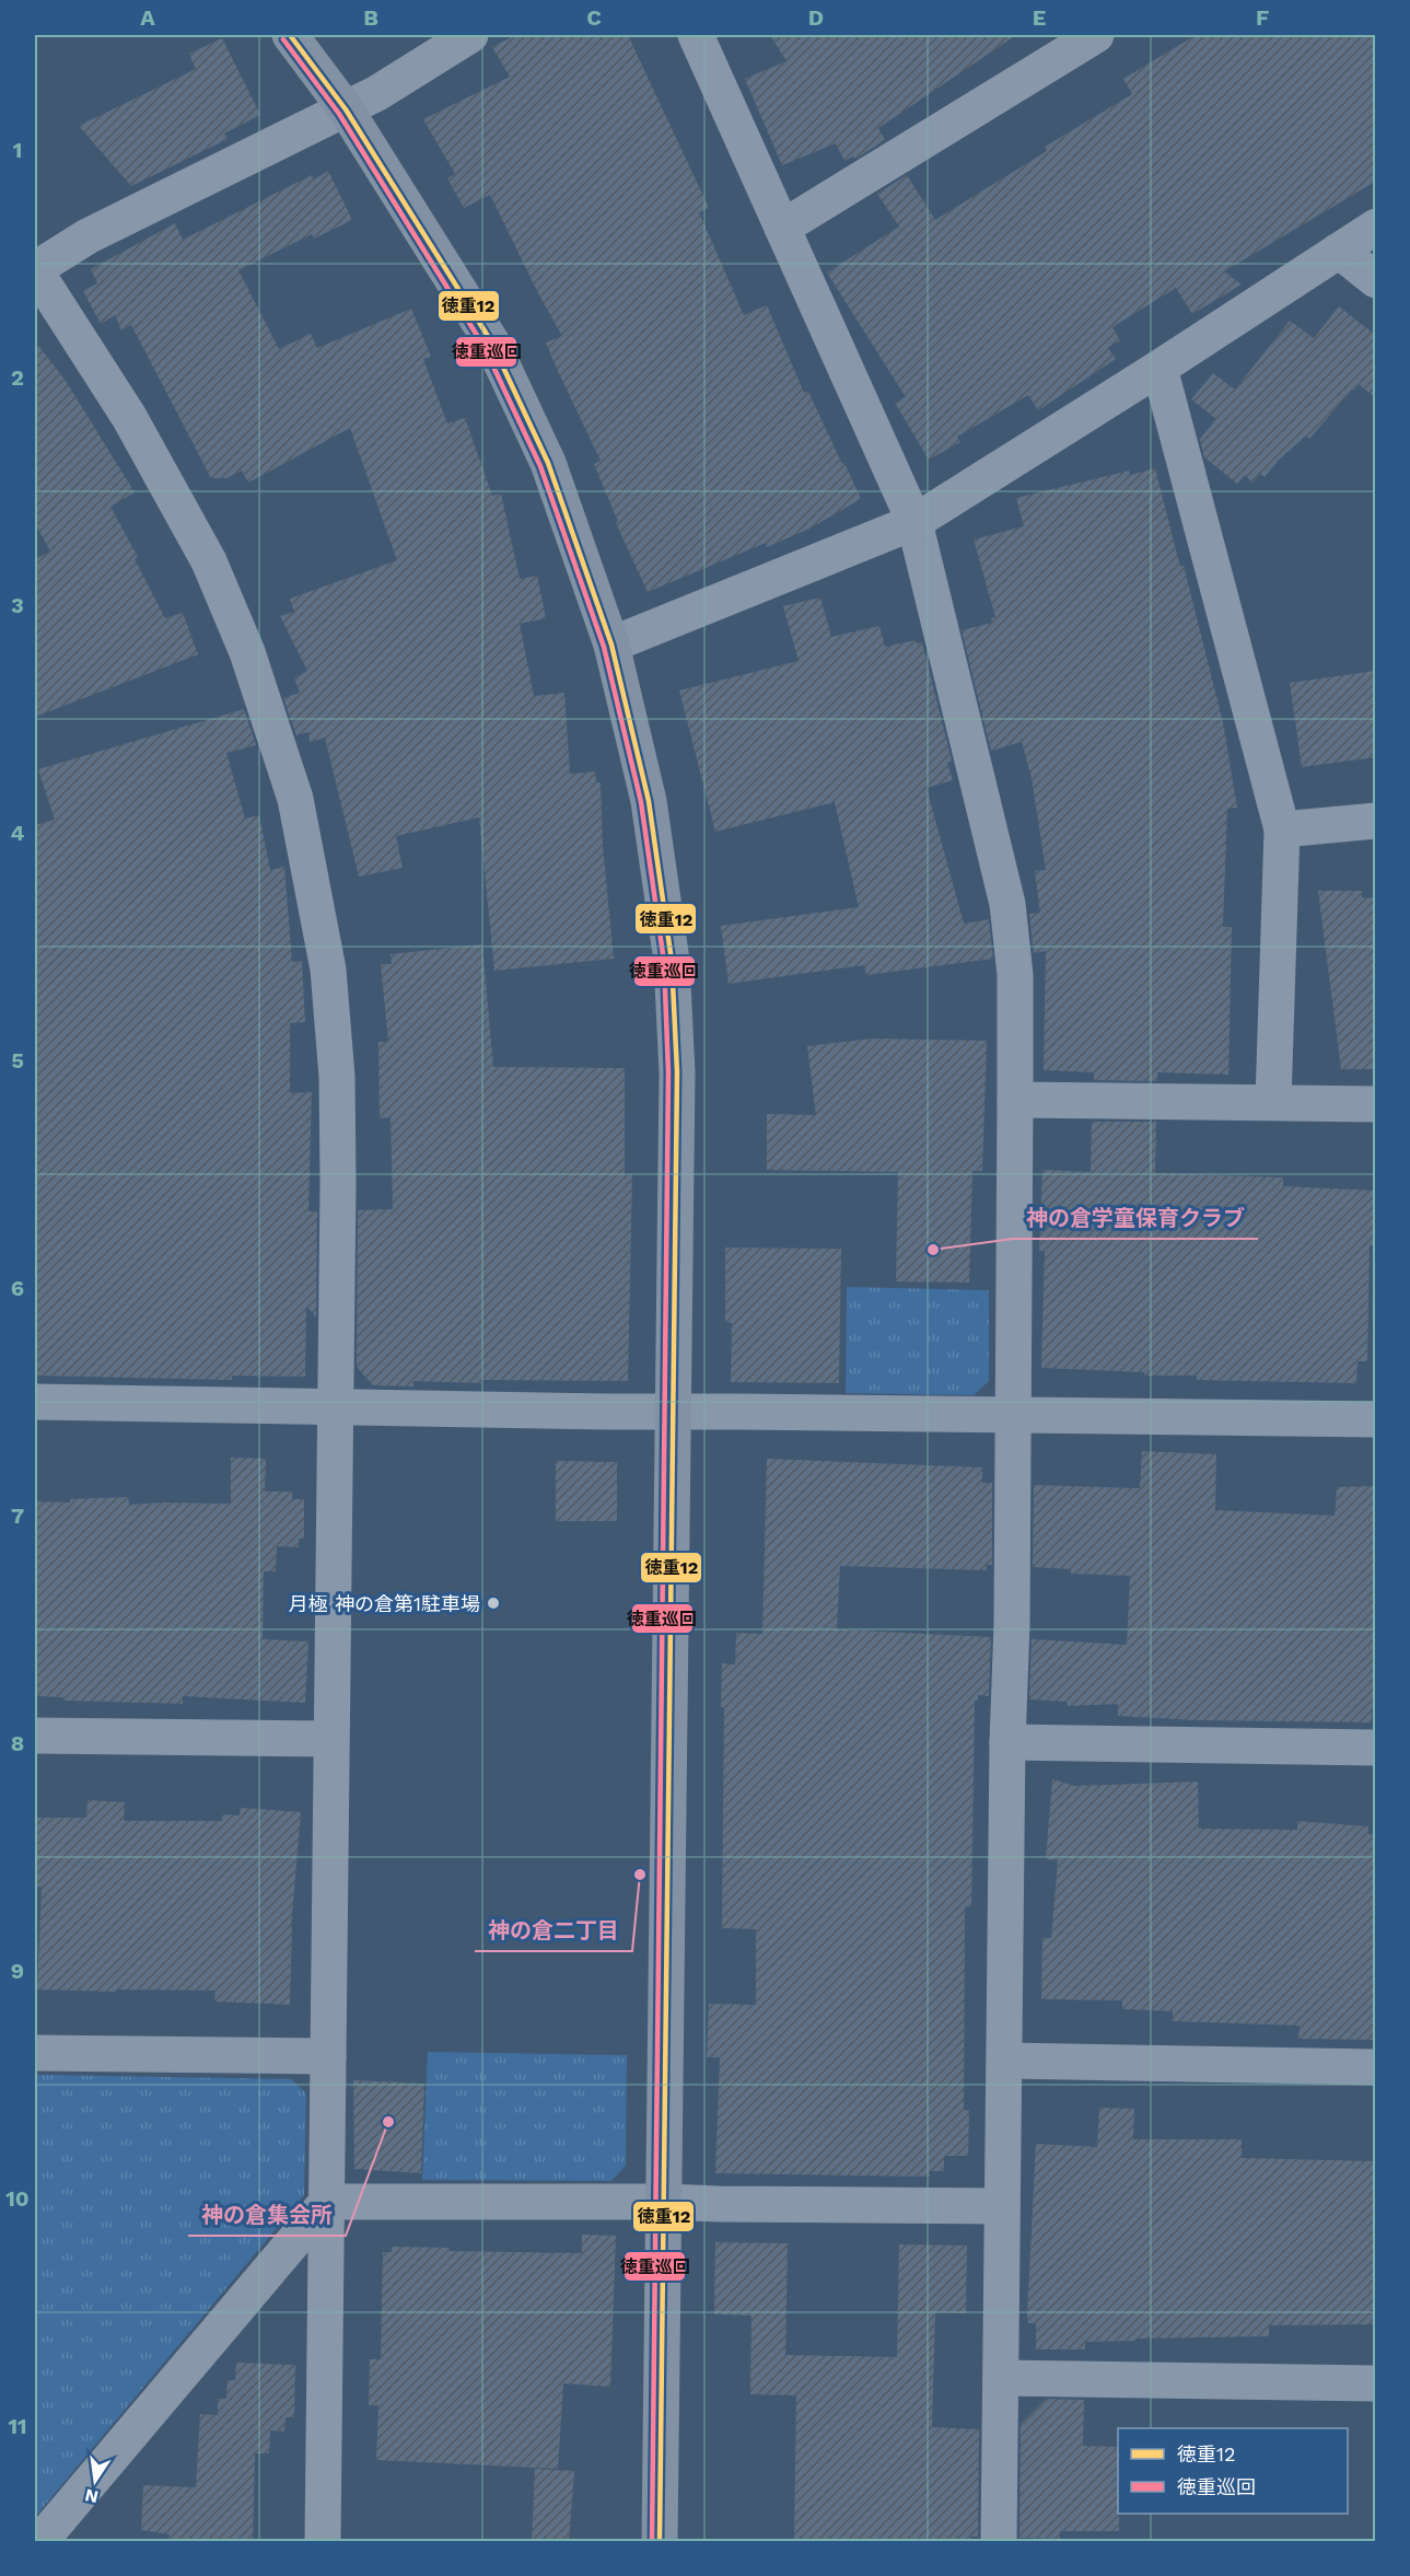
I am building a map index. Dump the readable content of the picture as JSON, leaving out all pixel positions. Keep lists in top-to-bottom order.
{
  "places": [
    "神の倉学童保育クラブ",
    "月極 神の倉第1駐車場",
    "神の倉二丁目",
    "神の倉集会所"
  ],
  "lines": ["transit line 徳重12", "transit line 徳重巡回"],
  "legend": ["徳重12", "徳重巡回"],
  "north": "bottom",
  "grid": {
    "columns": [
      "A",
      "B",
      "C",
      "D",
      "E",
      "F"
    ],
    "rows": [
      "1",
      "2",
      "3",
      "4",
      "5",
      "6",
      "7",
      "8",
      "9",
      "10",
      "11"
    ]
  }
}
